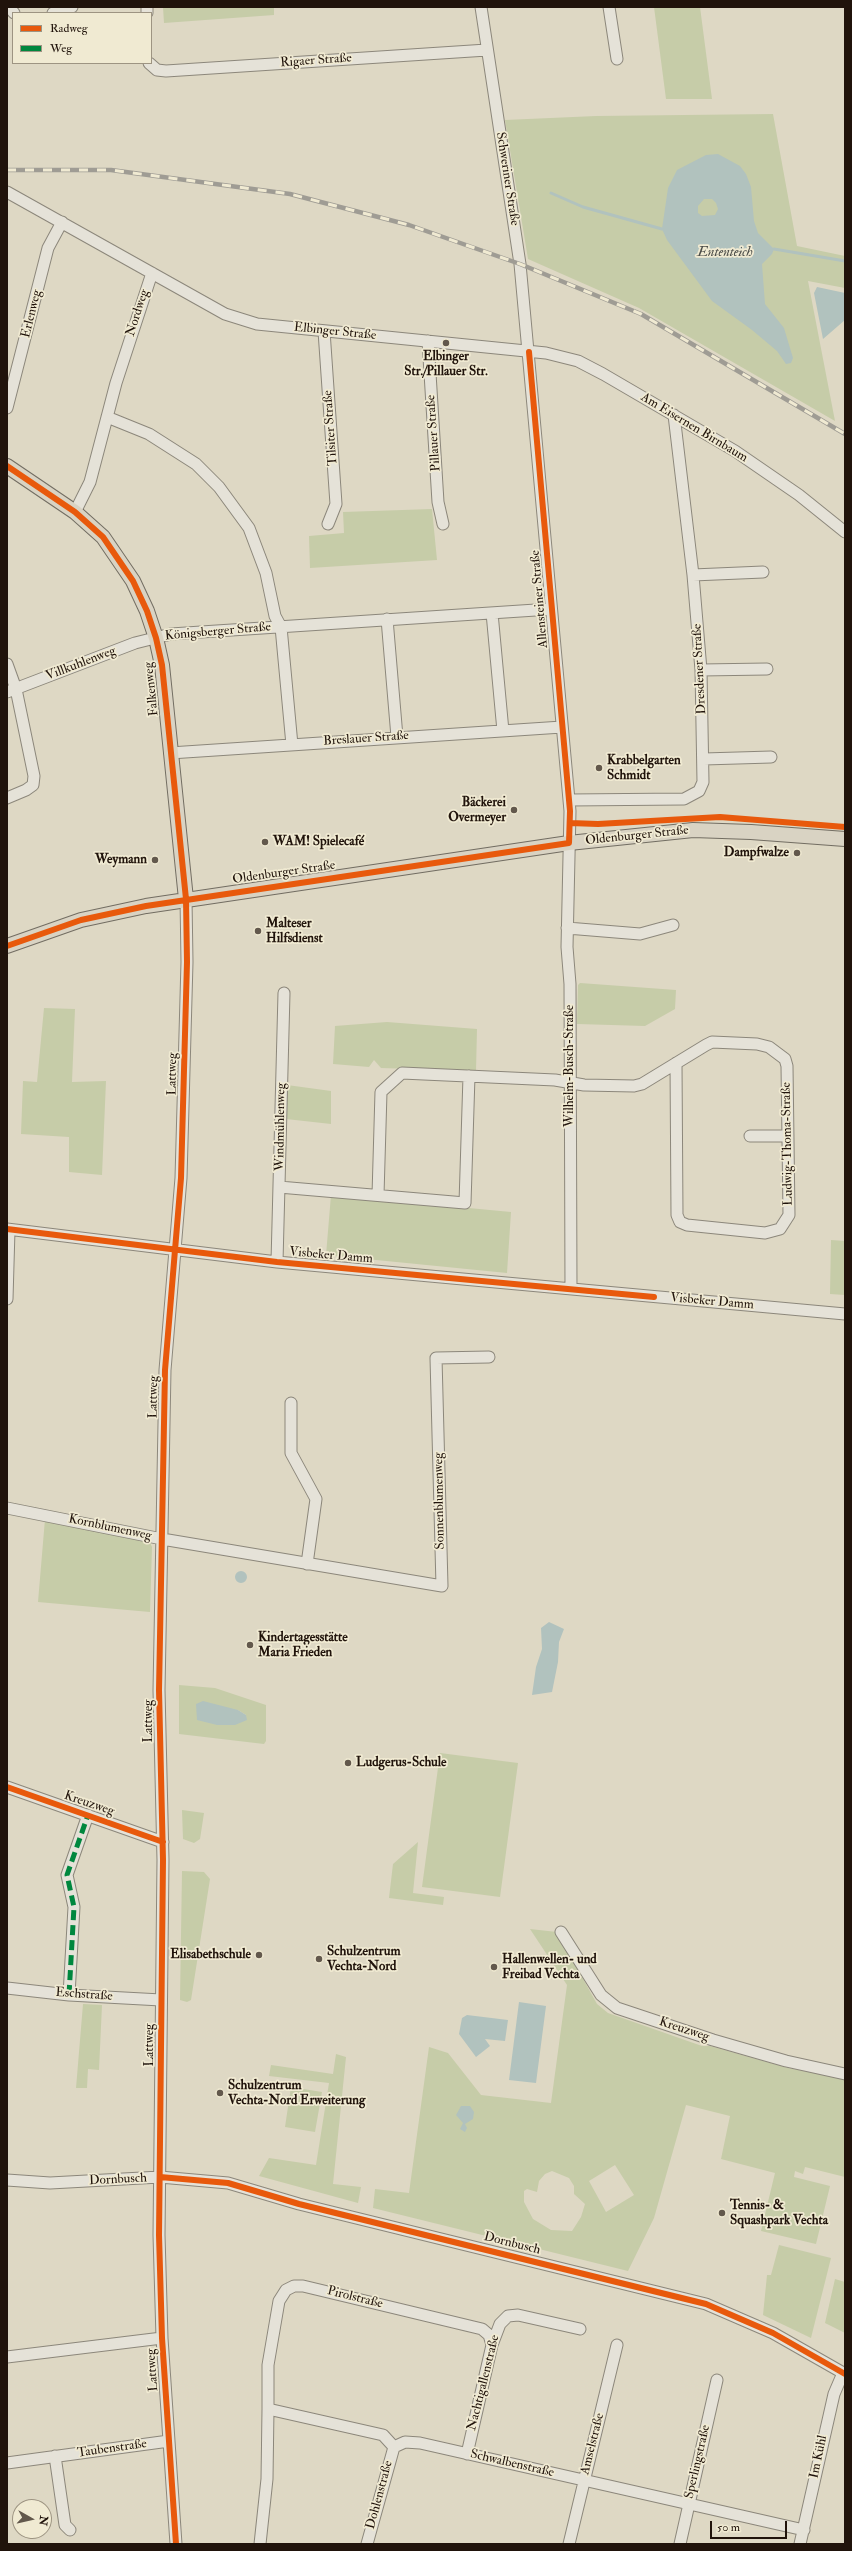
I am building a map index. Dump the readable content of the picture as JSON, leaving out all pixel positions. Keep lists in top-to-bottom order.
{
  "streets": {
    "main road": ["Falkenweg", "Oldenburger Straße"],
    "street": [
      "Rigaer Straße",
      "Schweriner Straße",
      "Nordweg",
      "Erlenweg",
      "Elbinger Straße",
      "Tilsiter Straße",
      "Am Eisernen Birnbaum",
      "Pillauer Straße",
      "Allensteiner Straße",
      "Königsberger Straße",
      "Villkuhlenweg",
      "Dresdener Straße",
      "Breslauer Straße",
      "Wilhelm-Busch-Straße",
      "Lattweg",
      "Windmühlenweg",
      "Ludwig-Thoma-Straße",
      "Visbeker Damm",
      "Sonnenblumenweg",
      "Kornblumenweg",
      "Kreuzweg",
      "Eschstraße",
      "Dornbusch",
      "Pirolstraße",
      "Nachtigallenstraße",
      "Amselstraße",
      "Taubenstraße",
      "Im Kühl",
      "Sperlingstraße",
      "Schwalbenstraße",
      "Dohlenstraße"
    ]
  },
  "crossings": [
    ["Rigaer Straße", "Schweriner Straße"],
    ["Schweriner Straße", "Elbinger Straße"],
    ["Schweriner Straße", "Am Eisernen Birnbaum"],
    ["Schweriner Straße", "Allensteiner Straße"],
    ["Nordweg", "Erlenweg"],
    ["Nordweg", "Elbinger Straße"],
    ["Nordweg", "Falkenweg"],
    ["Elbinger Straße", "Tilsiter Straße"],
    ["Elbinger Straße", "Am Eisernen Birnbaum"],
    ["Elbinger Straße", "Pillauer Straße"],
    ["Elbinger Straße", "Allensteiner Straße"],
    ["Am Eisernen Birnbaum", "Allensteiner Straße"],
    ["Am Eisernen Birnbaum", "Dresdener Straße"],
    ["Allensteiner Straße", "Königsberger Straße"],
    ["Allensteiner Straße", "Dresdener Straße"],
    ["Allensteiner Straße", "Breslauer Straße"],
    ["Allensteiner Straße", "Oldenburger Straße"],
    ["Allensteiner Straße", "Wilhelm-Busch-Straße"],
    ["Königsberger Straße", "Villkuhlenweg"],
    ["Königsberger Straße", "Falkenweg"],
    ["Königsberger Straße", "Breslauer Straße"],
    ["Villkuhlenweg", "Falkenweg"],
    ["Falkenweg", "Breslauer Straße"],
    ["Falkenweg", "Oldenburger Straße"],
    ["Falkenweg", "Lattweg"],
    ["Oldenburger Straße", "Wilhelm-Busch-Straße"],
    ["Oldenburger Straße", "Lattweg"],
    ["Wilhelm-Busch-Straße", "Ludwig-Thoma-Straße"],
    ["Wilhelm-Busch-Straße", "Visbeker Damm"],
    ["Lattweg", "Visbeker Damm"],
    ["Lattweg", "Kornblumenweg"],
    ["Lattweg", "Kreuzweg"],
    ["Lattweg", "Eschstraße"],
    ["Lattweg", "Dornbusch"],
    ["Lattweg", "Taubenstraße"],
    ["Windmühlenweg", "Visbeker Damm"],
    ["Sonnenblumenweg", "Kornblumenweg"],
    ["Dornbusch", "Im Kühl"],
    ["Pirolstraße", "Nachtigallenstraße"],
    ["Nachtigallenstraße", "Schwalbenstraße"],
    ["Amselstraße", "Schwalbenstraße"],
    ["Im Kühl", "Schwalbenstraße"],
    ["Sperlingstraße", "Schwalbenstraße"],
    ["Schwalbenstraße", "Dohlenstraße"]
  ],
  "water": ["Ententeich"],
  "places": [
    "Elbinger Str./Pillauer Str.",
    "Krabbelgarten Schmidt",
    "Bäckerei Overmeyer",
    "WAM! Spielecafé",
    "Dampfwalze",
    "Weymann",
    "Malteser Hilfsdienst",
    "Kindertagesstätte Maria Frieden",
    "Ludgerus-Schule",
    "Elisabethschule",
    "Schulzentrum Vechta-Nord",
    "Hallenwellen- und Freibad Vechta",
    "Schulzentrum Vechta-Nord Erweiterung",
    "Tennis- & Squashpark Vechta"
  ],
  "legend": ["Radweg", "Weg"],
  "scale_bar": "50 m",
  "north": "right"
}
